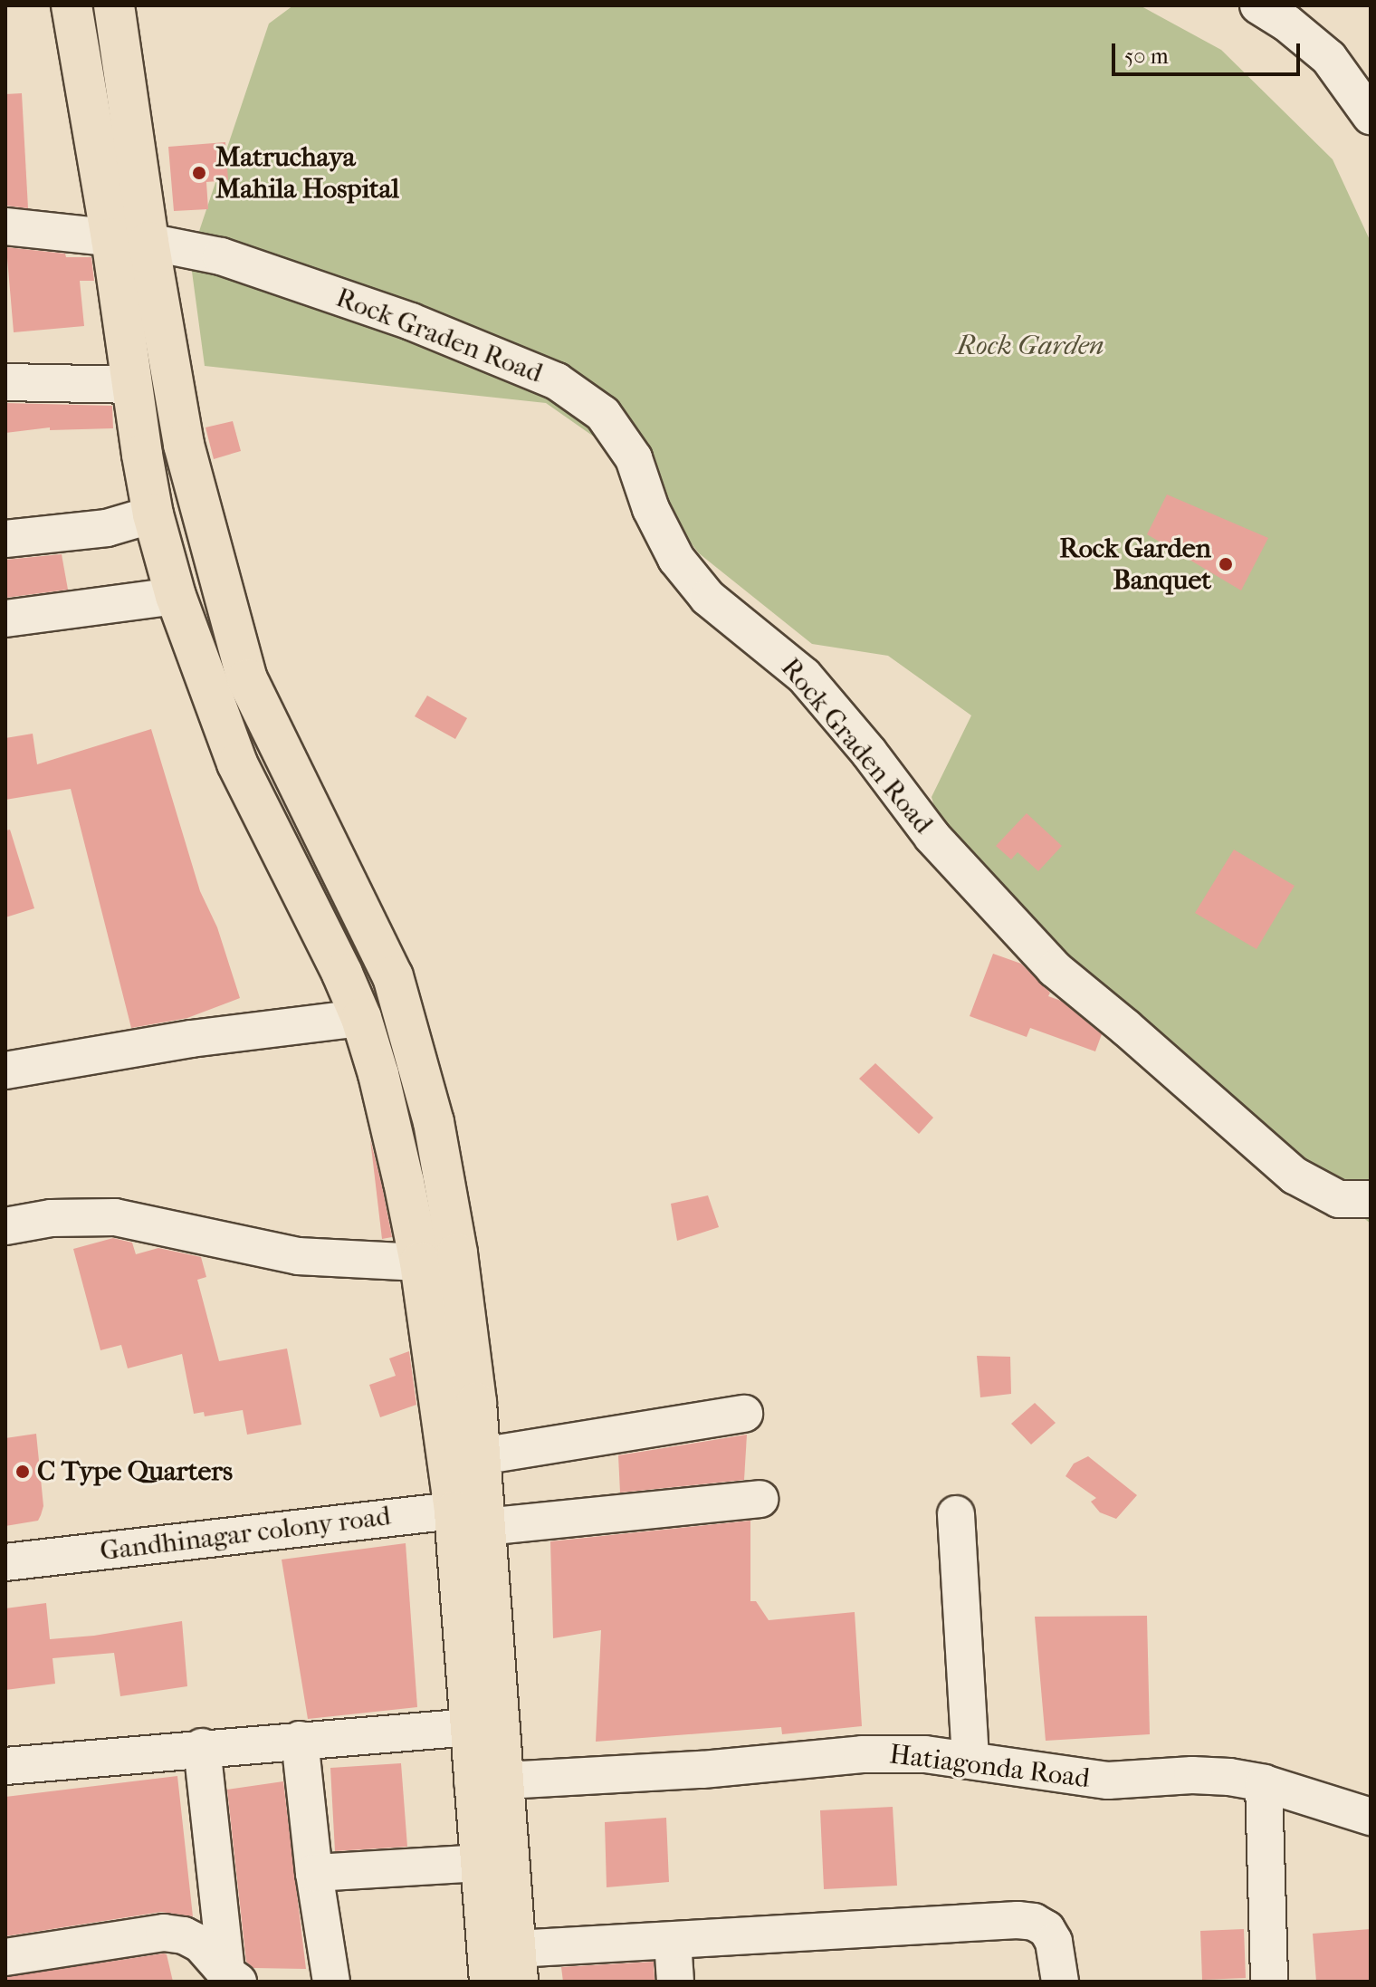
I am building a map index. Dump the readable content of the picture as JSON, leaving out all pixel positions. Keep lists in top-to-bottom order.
{
  "streets": {
    "street": ["Rock Graden Road", "Gandhinagar colony road", "Hatiagonda Road"]
  },
  "parks": ["Rock Garden"],
  "places": ["Matruchaya Mahila Hospital", "Rock Garden Banquet", "C Type Quarters"],
  "scale_bar": "50 m"
}
